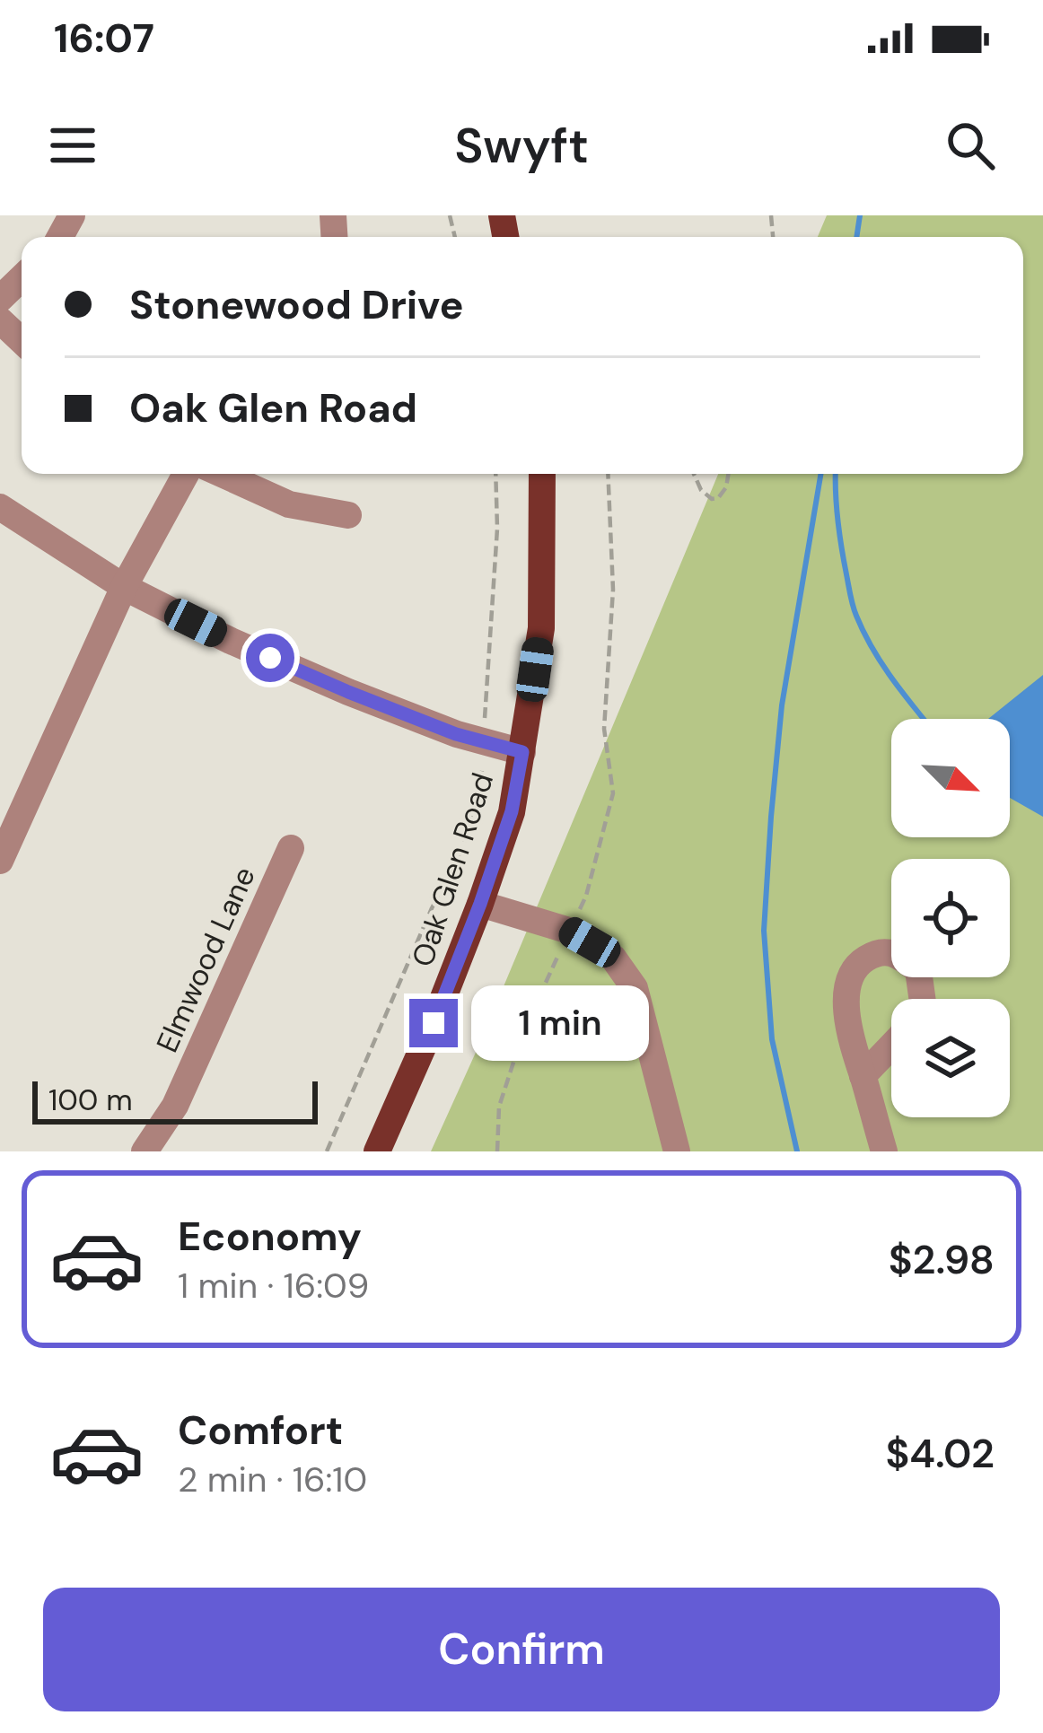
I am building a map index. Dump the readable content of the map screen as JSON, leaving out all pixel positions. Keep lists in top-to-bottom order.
{
  "streets": {
    "main road": ["Oak Glen Road"],
    "street": ["Elmwood Lane"]
  },
  "scale_bar": "100 m",
  "north": "bottom right",
  "page": {
    "status": "16:07",
    "header": "Swyft",
    "banner": ["Stonewood Drive", "Oak Glen Road"],
    "bubble": "1 min",
    "scale": "100 m",
    "list": [
      {
        "name": "Economy",
        "note": "1 min · 16:09",
        "value": "$2.98"
      },
      {
        "name": "Comfort",
        "note": "2 min · 16:10",
        "value": "$4.02"
      }
    ],
    "buttons": "Confirm"
  }
}
